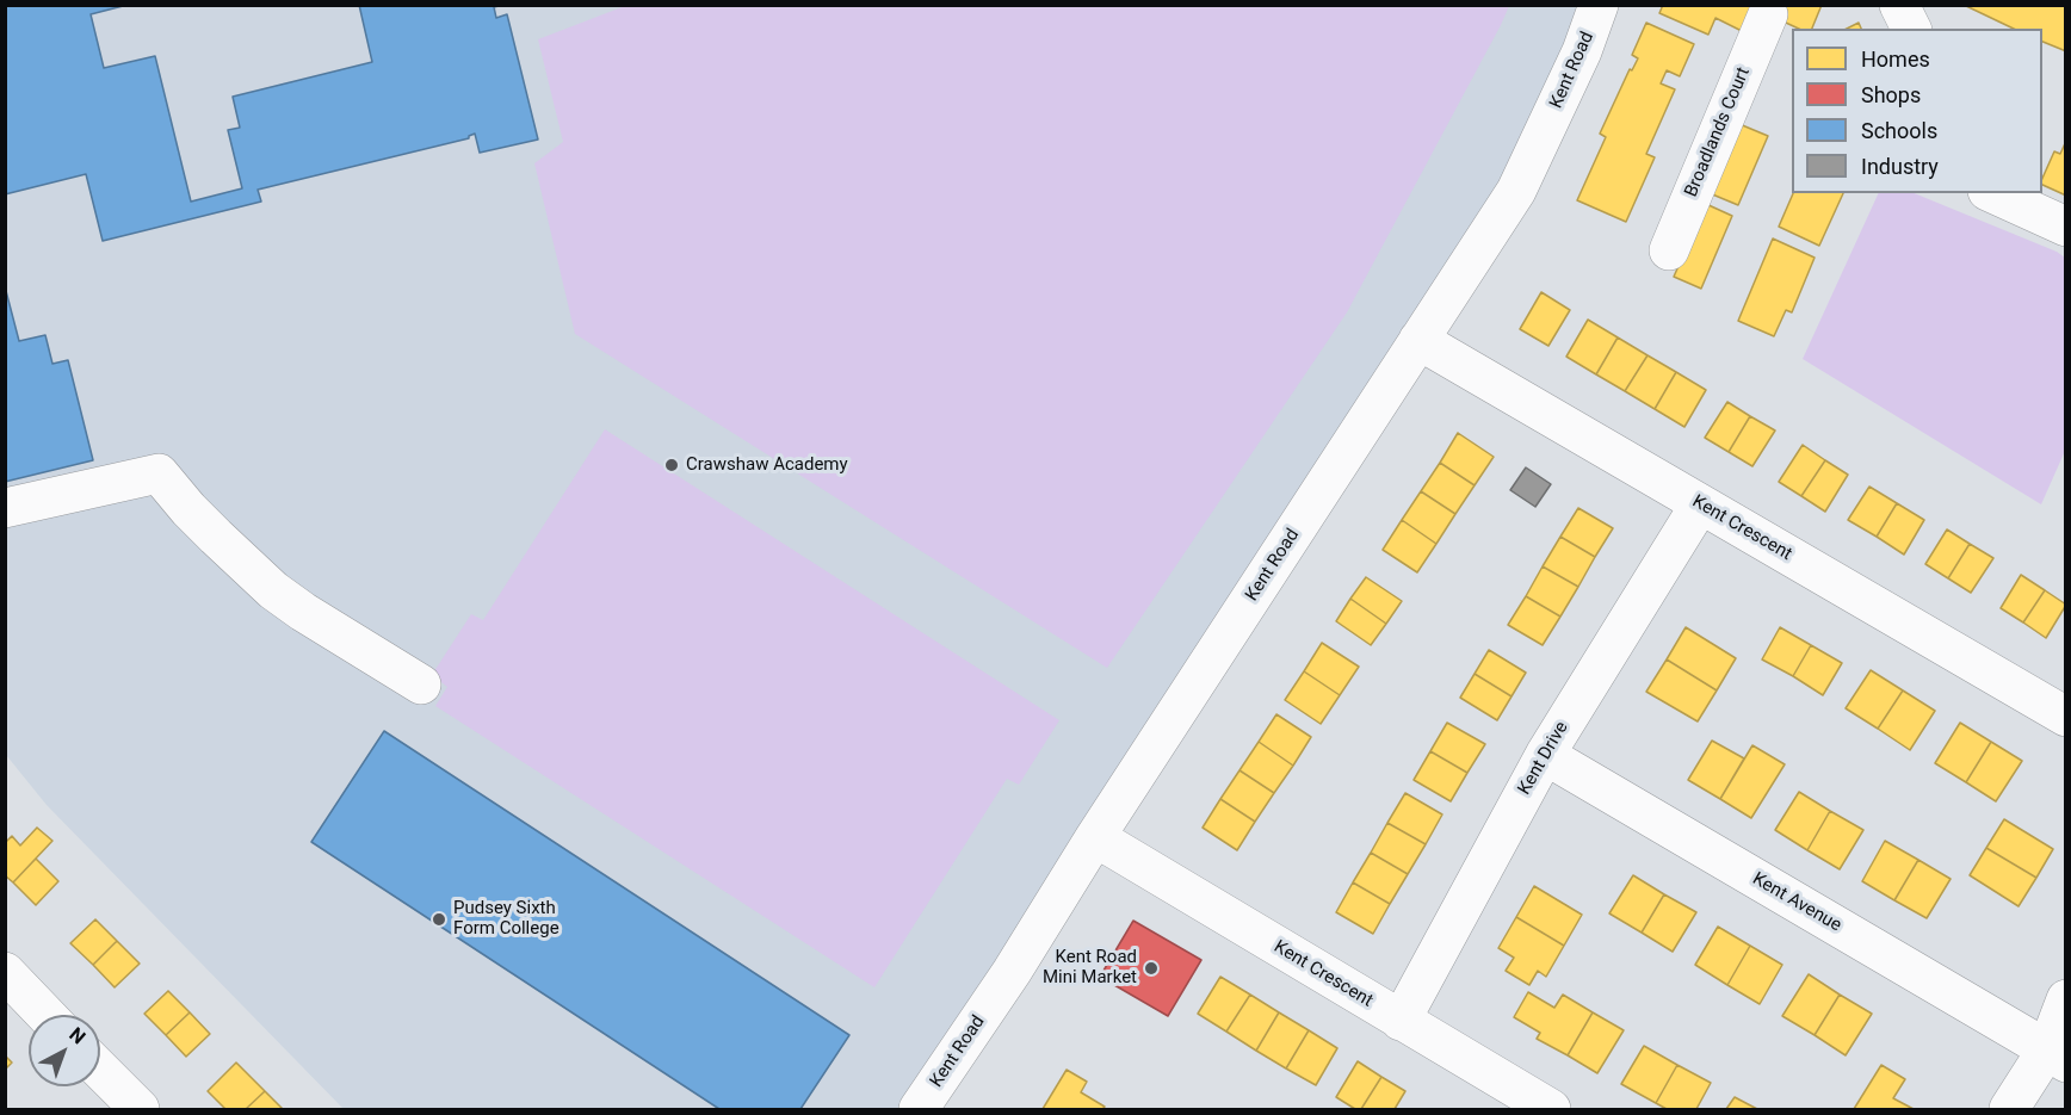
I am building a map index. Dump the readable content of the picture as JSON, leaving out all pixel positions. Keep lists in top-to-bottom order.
{
  "streets": {
    "street": [
      "Kent Road",
      "Broadlands Court",
      "Kent Crescent",
      "Kent Drive",
      "Kent Avenue"
    ]
  },
  "crossings": [
    ["Kent Road", "Kent Crescent"],
    ["Kent Crescent", "Kent Drive"],
    ["Kent Drive", "Kent Avenue"]
  ],
  "places": ["Crawshaw Academy", "Pudsey Sixth Form College", "Kent Road Mini Market"],
  "legend": [
    "Homes",
    "Shops",
    "Schools",
    "Industry"
  ],
  "north": "top right"
}
